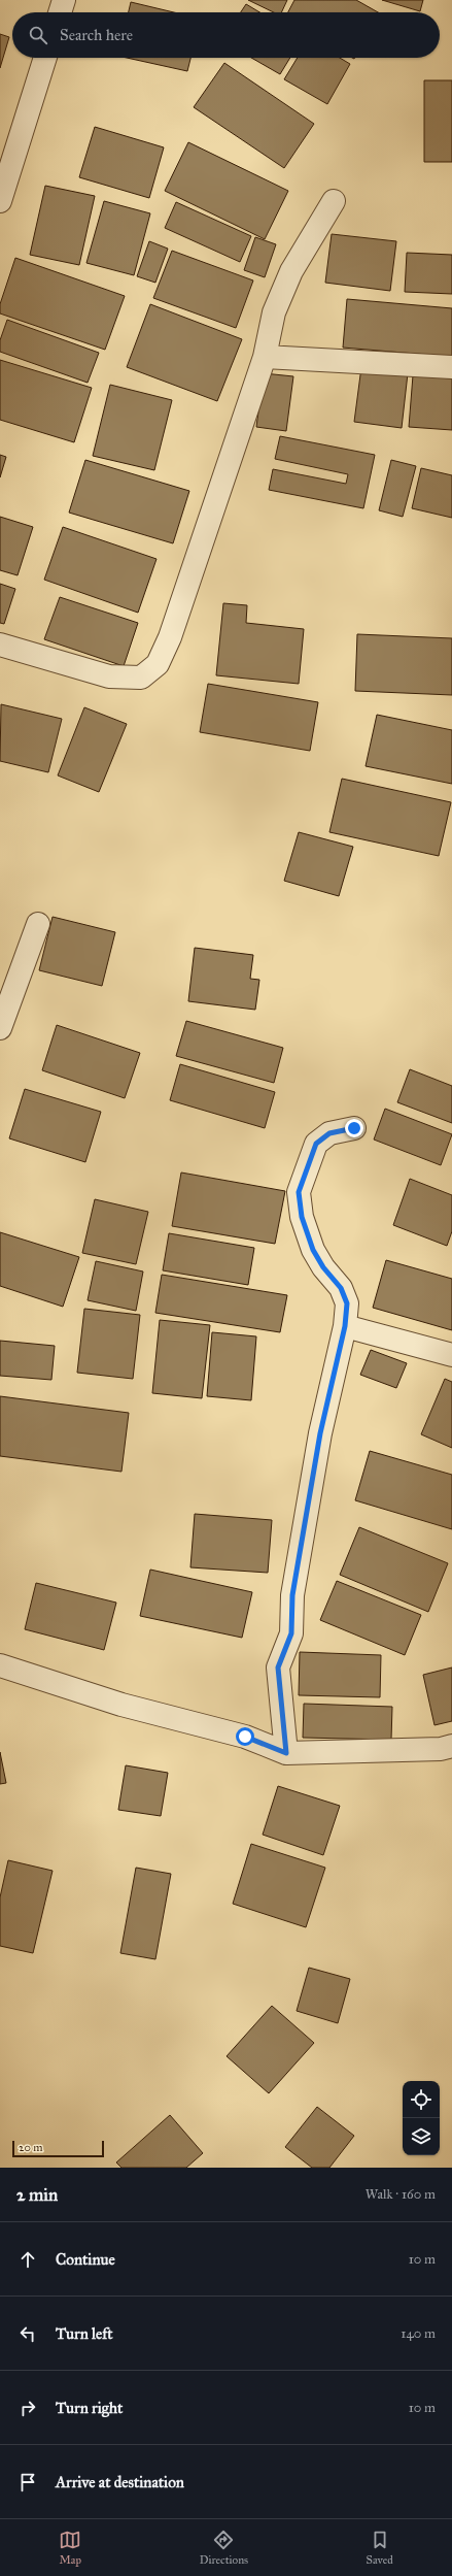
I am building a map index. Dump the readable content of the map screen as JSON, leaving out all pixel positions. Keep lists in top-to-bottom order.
{
  "scale_bar": "20 m",
  "page": {
    "search": "Search here",
    "scale": "20 m",
    "heading": ["2 min", "Walk · 160 m"],
    "list": [
      ["Continue", "10 m"],
      ["Turn left", "140 m"],
      ["Turn right", "10 m"],
      "Arrive at destination"
    ],
    "nav": ["Map", "Directions", "Saved"]
  }
}
